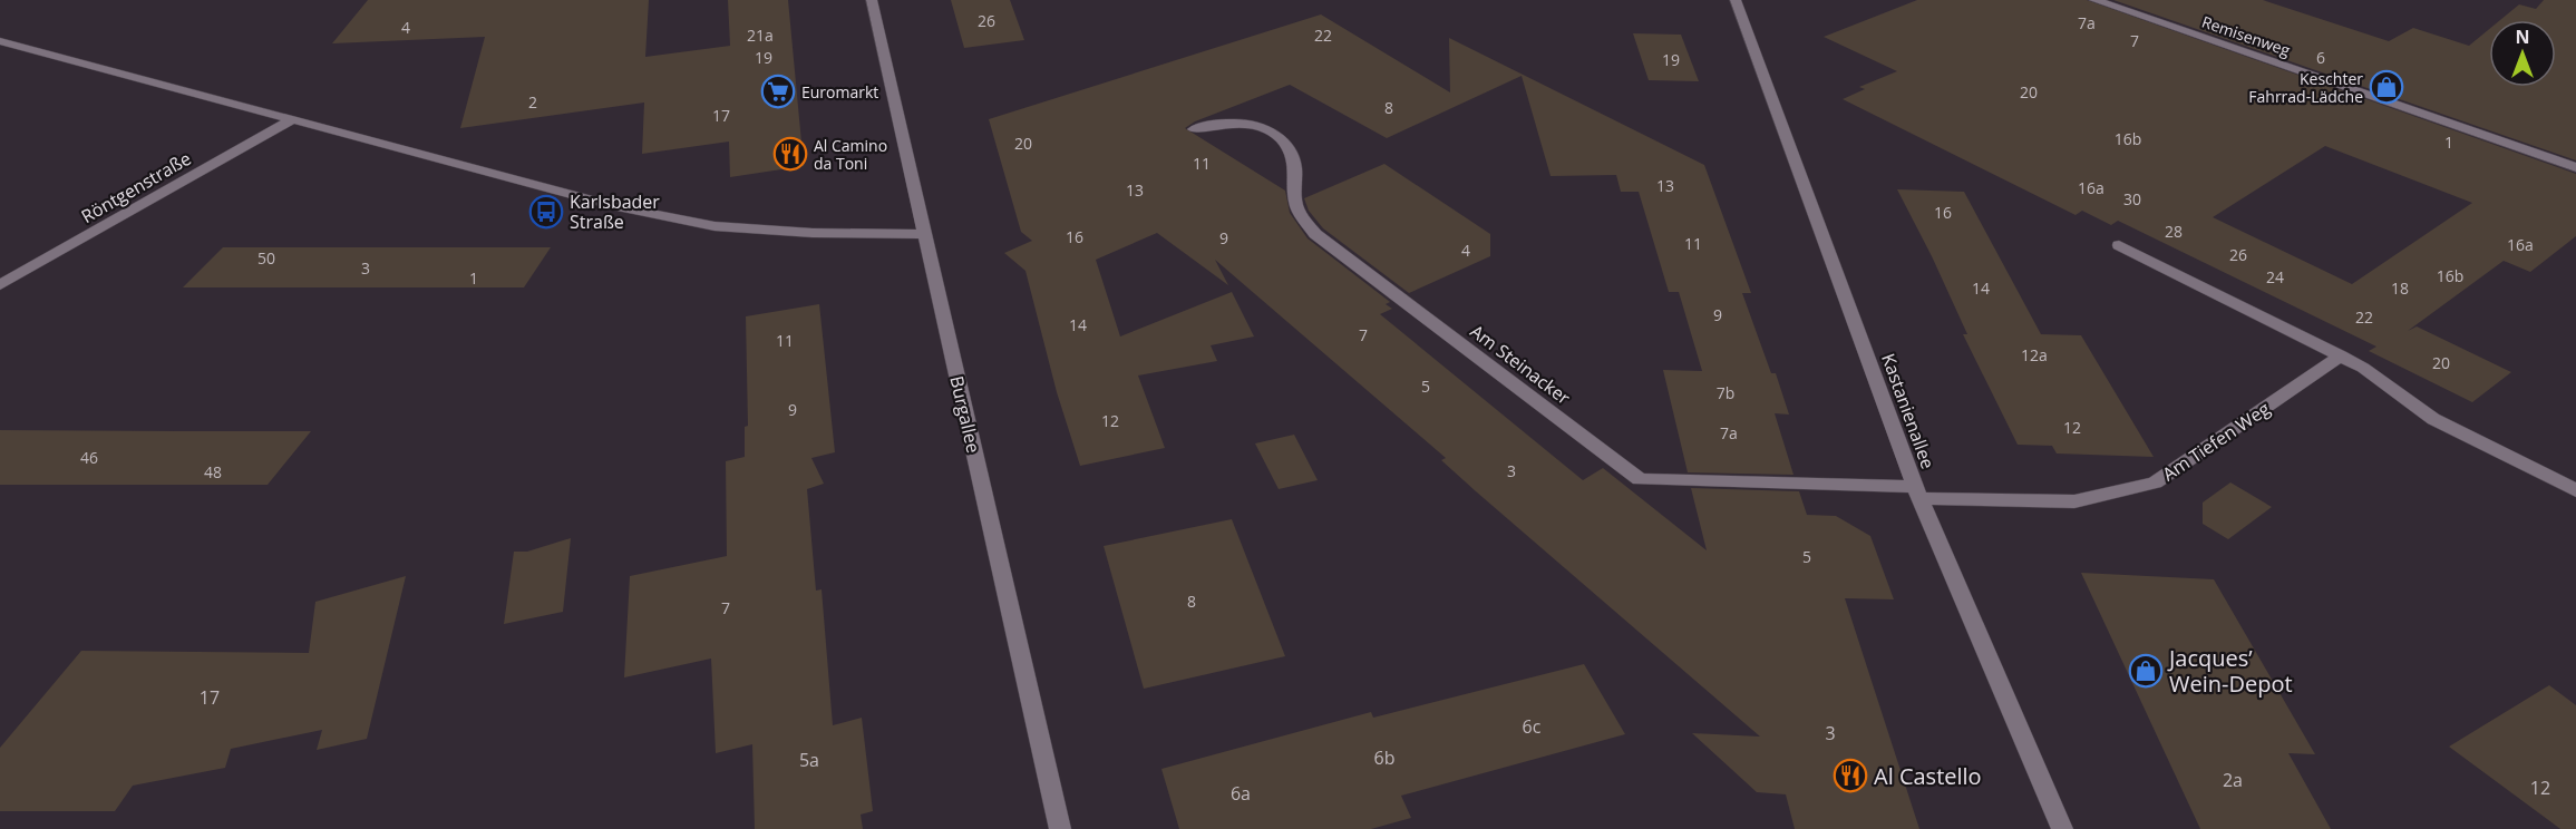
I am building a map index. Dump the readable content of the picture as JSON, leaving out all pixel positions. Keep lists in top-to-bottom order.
{
  "streets": {
    "street": [
      "Remisenweg",
      "Röntgenstraße",
      "Am Steinacker",
      "Kastanienallee",
      "Burgallee",
      "Am Tiefen Weg"
    ]
  },
  "crossings": [
    ["Am Steinacker", "Kastanienallee"],
    ["Am Steinacker", "Am Tiefen Weg"],
    ["Kastanienallee", "Am Tiefen Weg"]
  ],
  "places": {
    "shop": ["Keschter Fahrrad-Lädche", "Jacques’ Wein-Depot"],
    "supermarket": ["Euromarkt"],
    "restaurant": ["Al Camino da Toni", "Al Castello"],
    "bus stop": ["Karlsbader Straße"]
  },
  "house_numbers": [
    "26",
    "7a",
    "4",
    "21a",
    "22",
    "7",
    "19",
    "6",
    "19",
    "20",
    "2",
    "8",
    "17",
    "16b",
    "1",
    "20",
    "11",
    "13",
    "16a",
    "13",
    "30",
    "16",
    "28",
    "16",
    "9",
    "11",
    "16a",
    "4",
    "26",
    "50",
    "3",
    "16b",
    "24",
    "1",
    "14",
    "18",
    "9",
    "22",
    "14",
    "7",
    "11",
    "12a",
    "20",
    "5",
    "7b",
    "9",
    "12",
    "12",
    "7a",
    "46",
    "3",
    "48",
    "5",
    "8",
    "7",
    "17",
    "6c",
    "3",
    "6b",
    "5a",
    "2a",
    "12",
    "6a"
  ],
  "north": "top"
}
